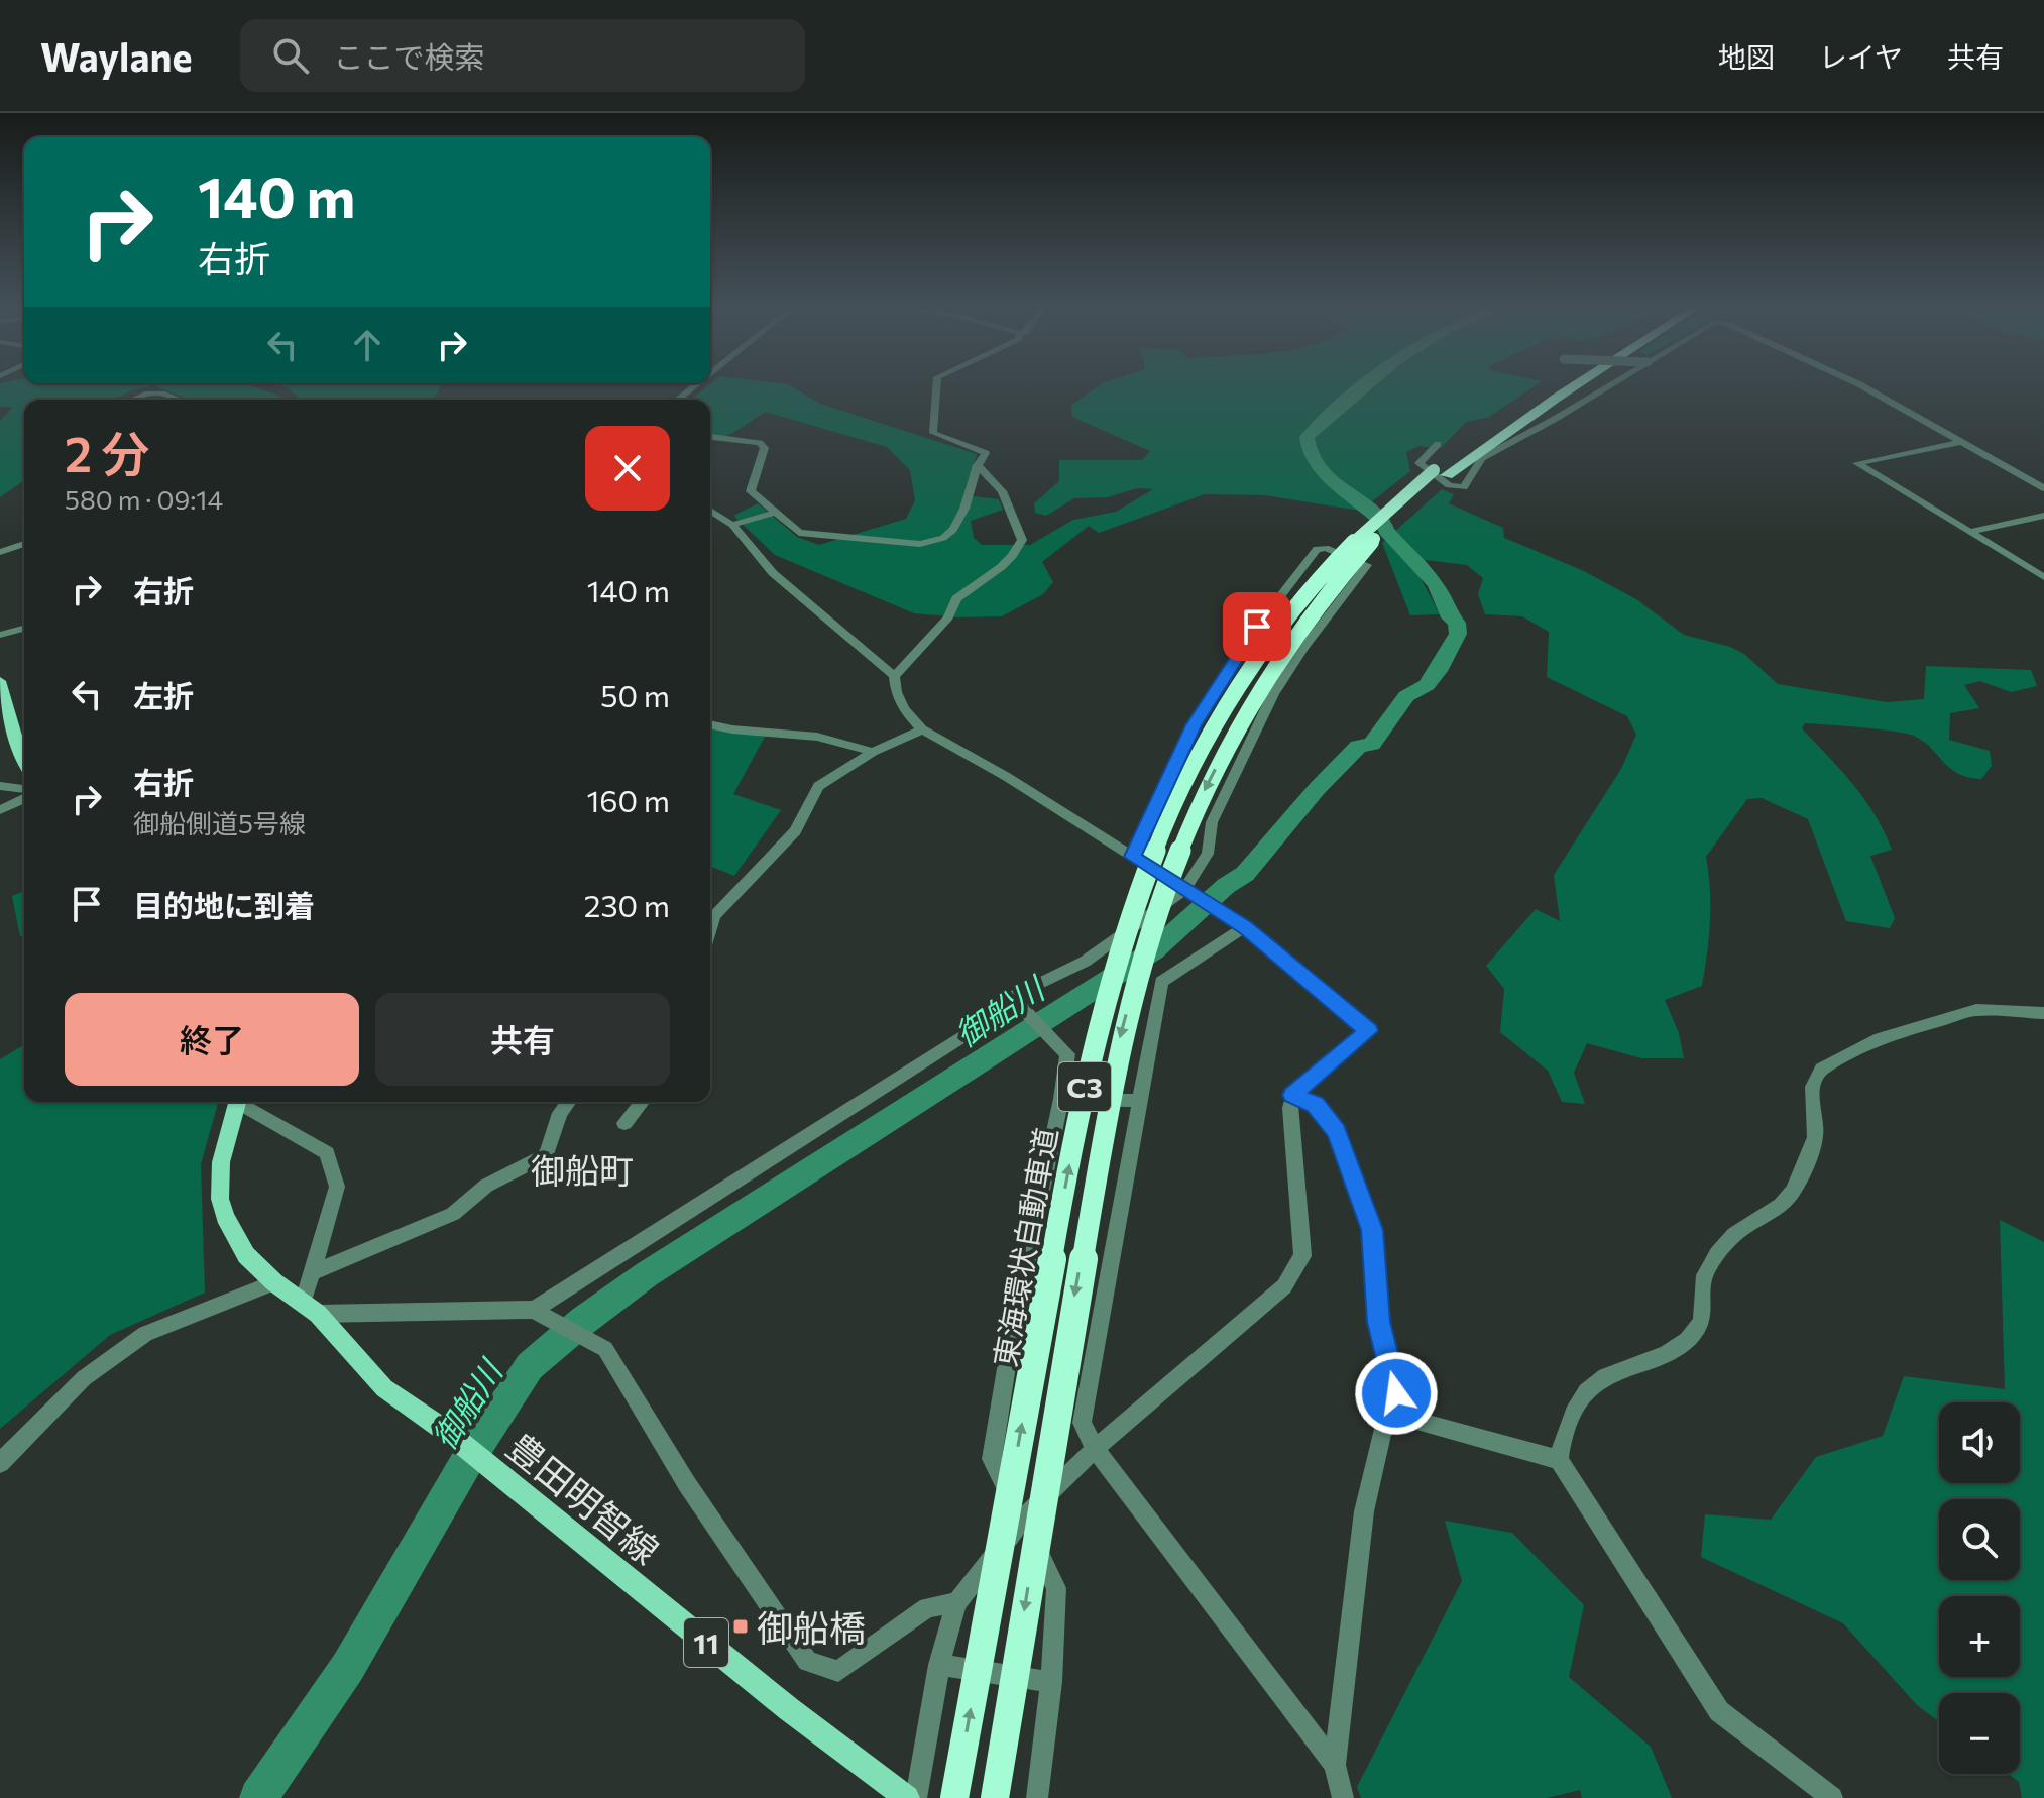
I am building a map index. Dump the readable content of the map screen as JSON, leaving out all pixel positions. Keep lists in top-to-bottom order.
{
  "streets": {
    "highway": ["C3", "東海環状自動車道"],
    "main road": ["豊田明智線", "11"]
  },
  "districts": ["御船町"],
  "water": ["御船川"],
  "places": {
    "transit": ["御船橋"]
  },
  "page": {
    "header": "Waylane",
    "search": "ここで検索",
    "nav": ["地図", "レイヤ", "共有"],
    "turn": ["140 m", "右折"],
    "heading": ["2 分", "580 m · 09:14"],
    "list": [
      {
        "name": "右折",
        "value": "140 m"
      },
      {
        "name": "左折",
        "value": "50 m"
      },
      {
        "name": "右折",
        "note": "御船側道5号線",
        "value": "160 m"
      },
      {
        "name": "目的地に到着",
        "value": "230 m"
      }
    ],
    "buttons": ["終了", "共有"],
    "map_buttons": ["+", "−"]
  }
}
